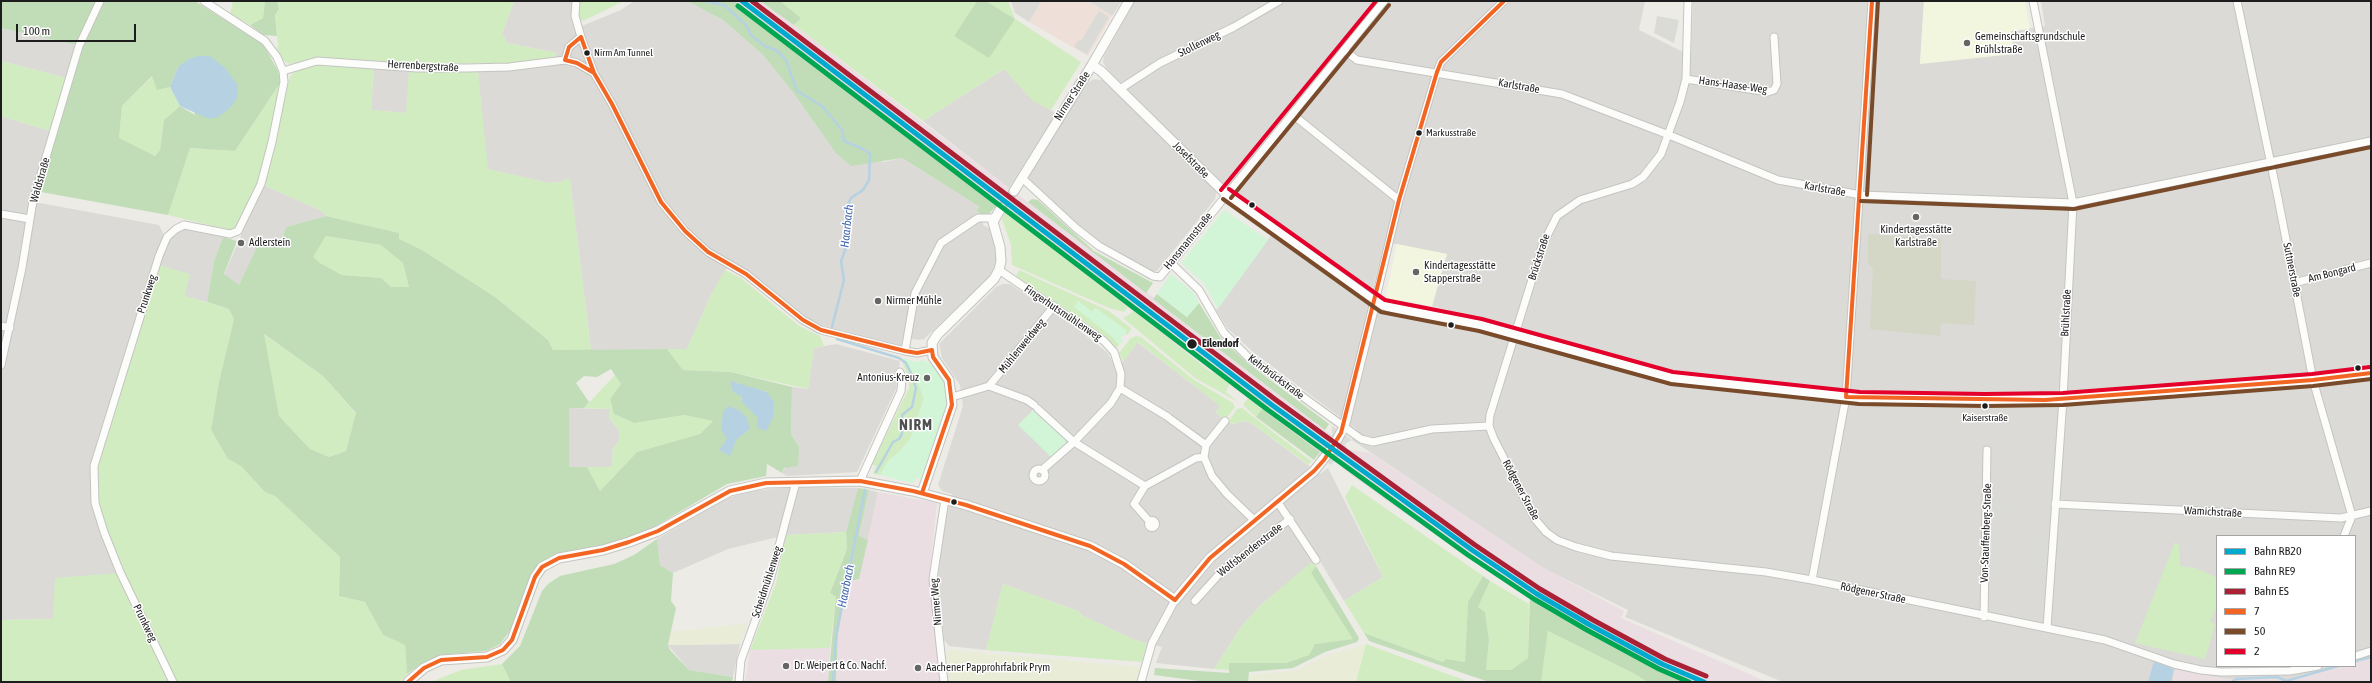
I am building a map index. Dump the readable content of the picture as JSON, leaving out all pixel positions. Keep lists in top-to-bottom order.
{
  "streets": {
    "street": [
      "Stollenweg",
      "Herrenbergstraße",
      "Hans-Haase-Weg",
      "Karlstraße",
      "Nirmer Straße",
      "Josefstraße",
      "Waldstraße",
      "Hansmannstraße",
      "Brückstraße",
      "Suttnerstraße",
      "Am Bongard",
      "Prunkweg",
      "Fingerhutsmühlenweg",
      "Brühlstraße",
      "Mühlenweidweg",
      "Kehrbrückstraße",
      "Rödgener Straße",
      "Wamichstraße",
      "Von-Stauffenberg-Straße",
      "Wolfsbendenstraße",
      "Scheidmühlenweg",
      "Nirmer Weg"
    ]
  },
  "crossings": [
    ["Stollenweg", "Josefstraße"],
    ["Herrenbergstraße", "Prunkweg"],
    ["Hans-Haase-Weg", "Brückstraße"],
    ["Karlstraße", "Hansmannstraße"],
    ["Karlstraße", "Brückstraße"],
    ["Karlstraße", "Suttnerstraße"],
    ["Karlstraße", "Brühlstraße"],
    ["Nirmer Straße", "Josefstraße"],
    ["Nirmer Straße", "Hansmannstraße"],
    ["Josefstraße", "Hansmannstraße"],
    ["Josefstraße", "Brückstraße"],
    ["Josefstraße", "Suttnerstraße"],
    ["Josefstraße", "Brühlstraße"],
    ["Josefstraße", "Wolfsbendenstraße"],
    ["Hansmannstraße", "Kehrbrückstraße"],
    ["Brückstraße", "Rödgener Straße"],
    ["Suttnerstraße", "Am Bongard"],
    ["Suttnerstraße", "Wamichstraße"],
    ["Fingerhutsmühlenweg", "Mühlenweidweg"],
    ["Brühlstraße", "Rödgener Straße"],
    ["Brühlstraße", "Wamichstraße"],
    ["Kehrbrückstraße", "Wolfsbendenstraße"],
    ["Rödgener Straße", "Von-Stauffenberg-Straße"]
  ],
  "districts": ["NIRM"],
  "water": ["Haarbach"],
  "places": [
    "Gemeinschaftsgrundschule Brühlstraße",
    "Nirm Am Tunnel",
    "Markusstraße",
    "Kindertagesstätte Karlstraße",
    "Adlerstein",
    "Kindertagesstätte Stapperstraße",
    "Nirmer Mühle",
    "Eilendorf",
    "Antonius-Kreuz",
    "Kaiserstraße",
    "Dr. Weipert & Co. Nachf.",
    "Aachener Papprohrfabrik Prym"
  ],
  "lines": [
    "rail line RB20",
    "rail line ES",
    "transit line 7",
    "transit line 50",
    "transit line 2",
    "rail line RE9"
  ],
  "legend": [
    "Bahn RB20",
    "Bahn RE9",
    "Bahn ES",
    "7",
    "50",
    "2"
  ],
  "scale_bar": "100 m"
}
